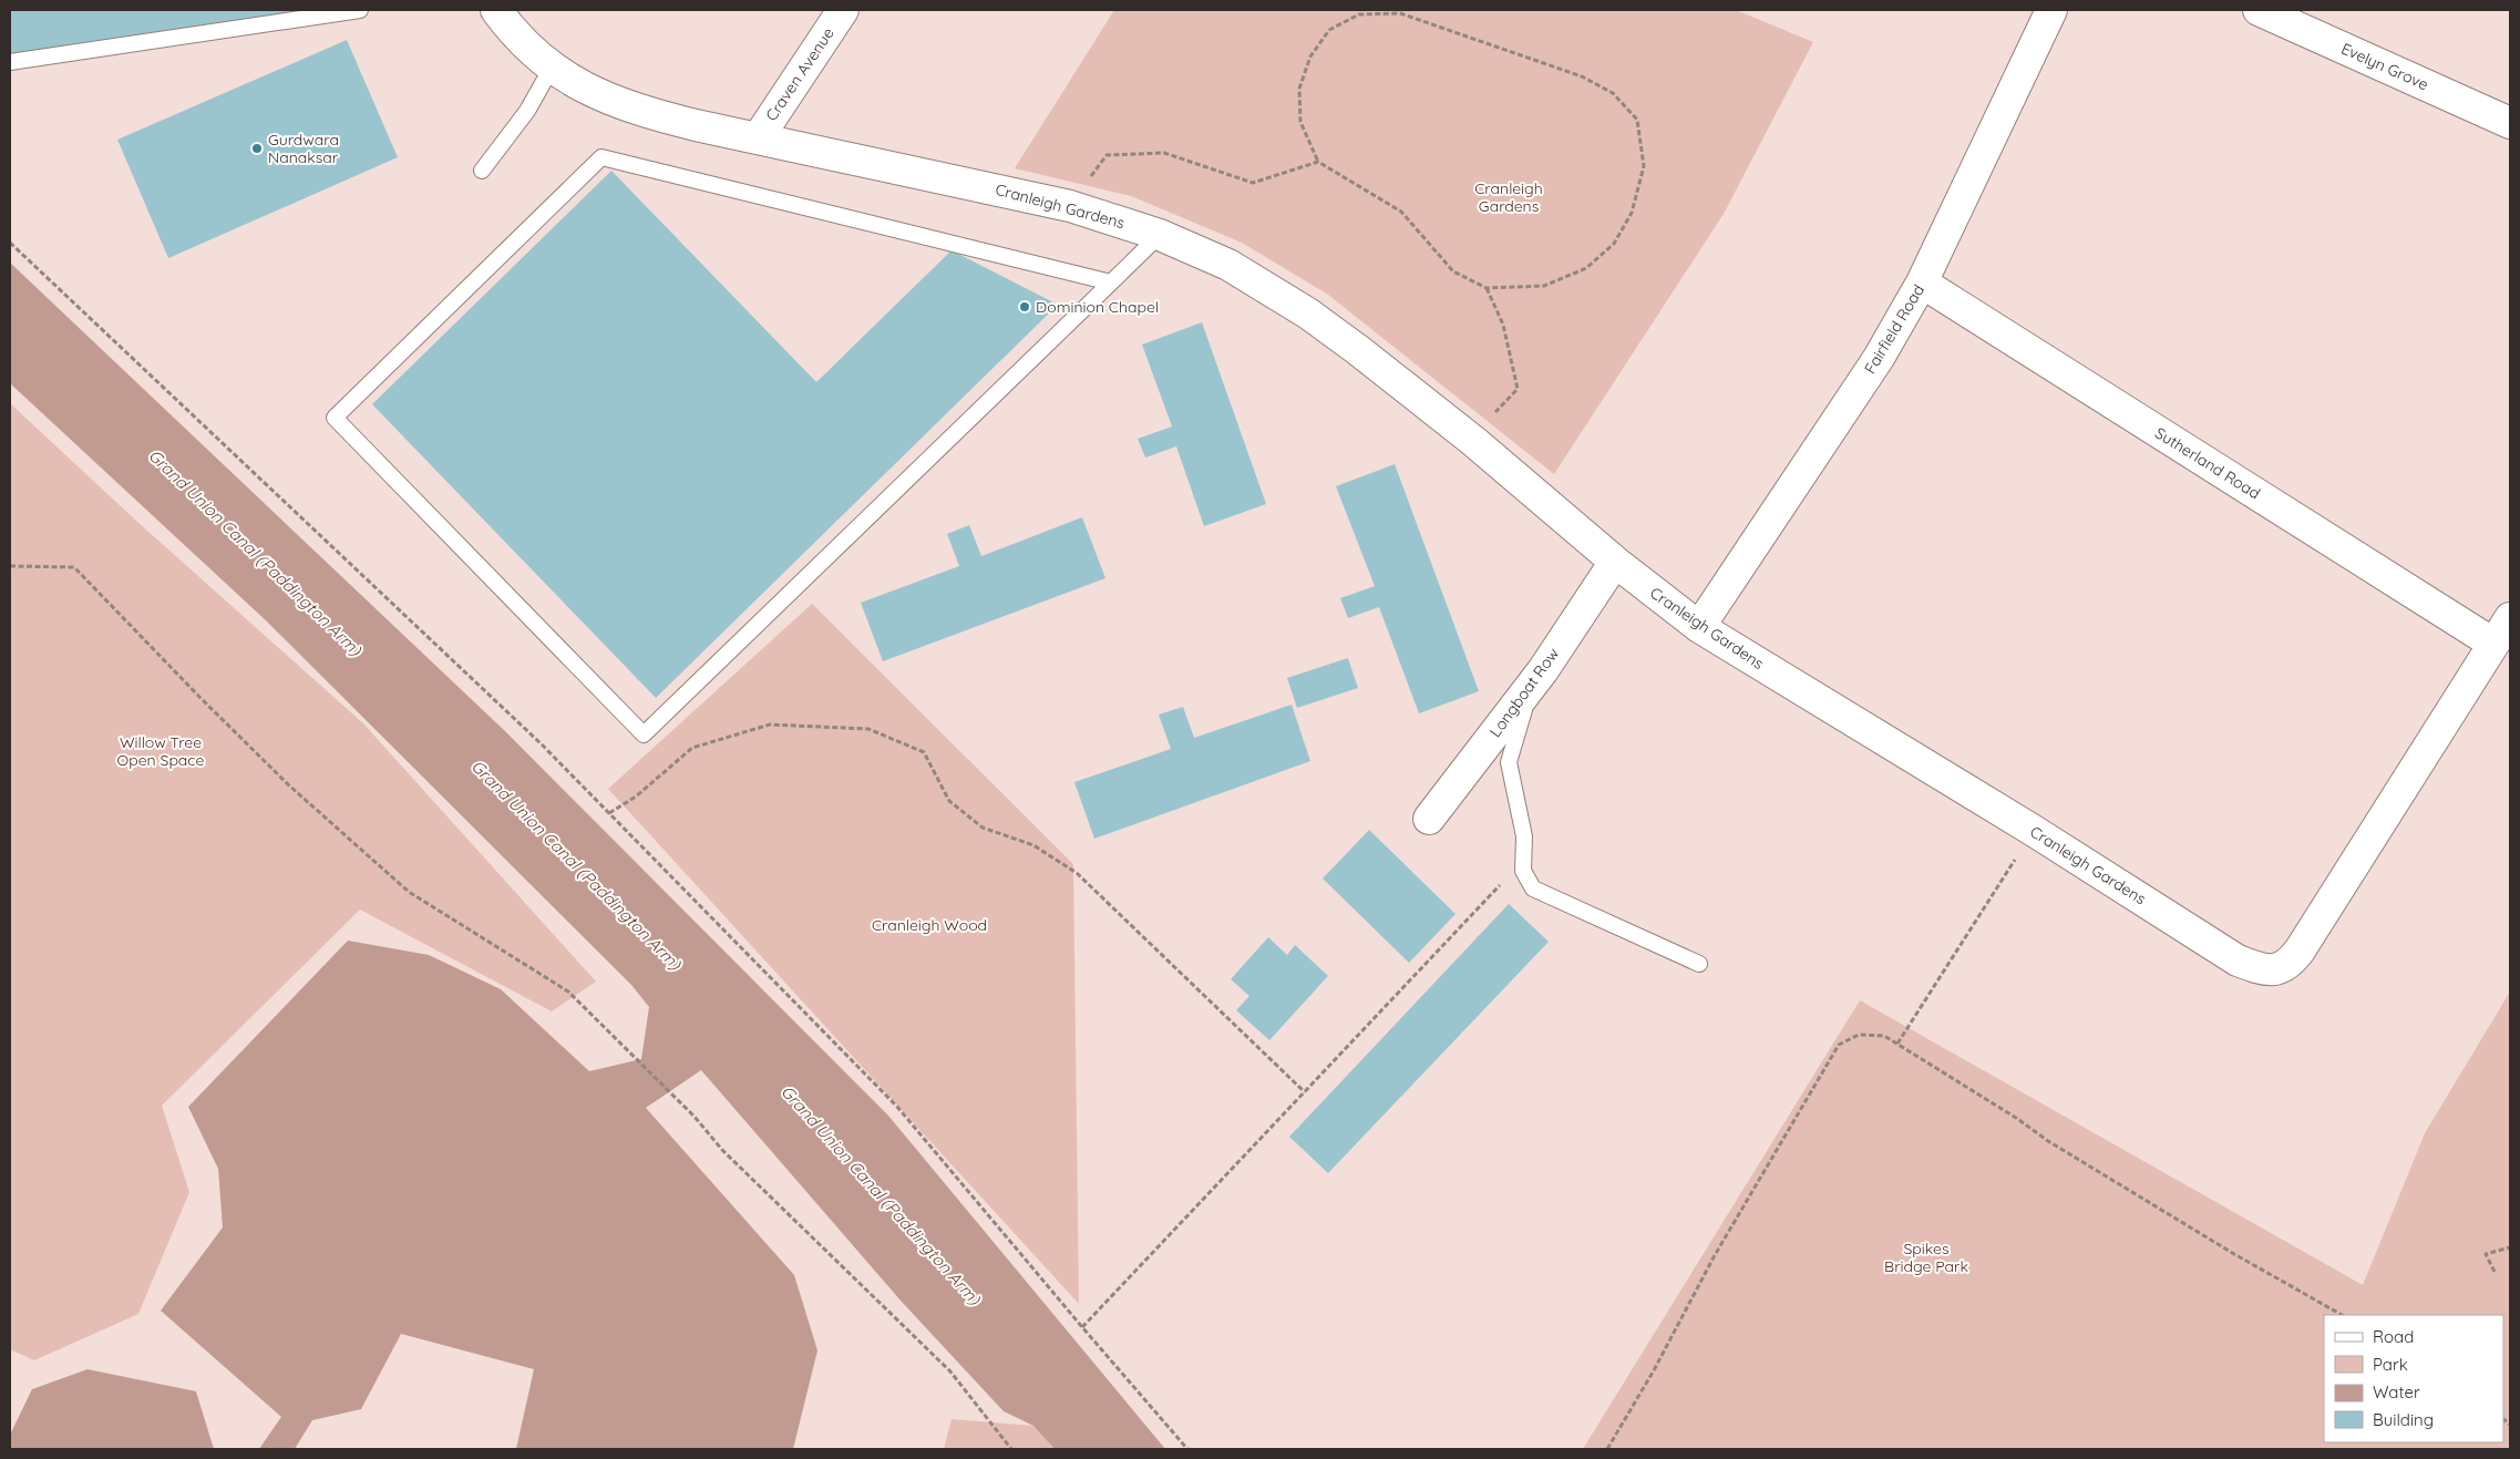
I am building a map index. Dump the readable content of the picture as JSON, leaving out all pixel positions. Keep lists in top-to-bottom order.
{
  "streets": {
    "street": [
      "Evelyn Grove",
      "Craven Avenue",
      "Cranleigh Gardens",
      "Fairfield Road",
      "Sutherland Road",
      "Longboat Row"
    ]
  },
  "crossings": [
    ["Craven Avenue", "Cranleigh Gardens"],
    ["Cranleigh Gardens", "Fairfield Road"],
    ["Cranleigh Gardens", "Sutherland Road"],
    ["Cranleigh Gardens", "Longboat Row"],
    ["Fairfield Road", "Sutherland Road"]
  ],
  "water": ["Grand Union Canal (Paddington Arm)"],
  "parks": [
    "Cranleigh Gardens",
    "Willow Tree Open Space",
    "Cranleigh Wood",
    "Spikes Bridge Park"
  ],
  "places": ["Gurdwara Nanaksar", "Dominion Chapel"],
  "legend": [
    "Road",
    "Park",
    "Water",
    "Building"
  ]
}
